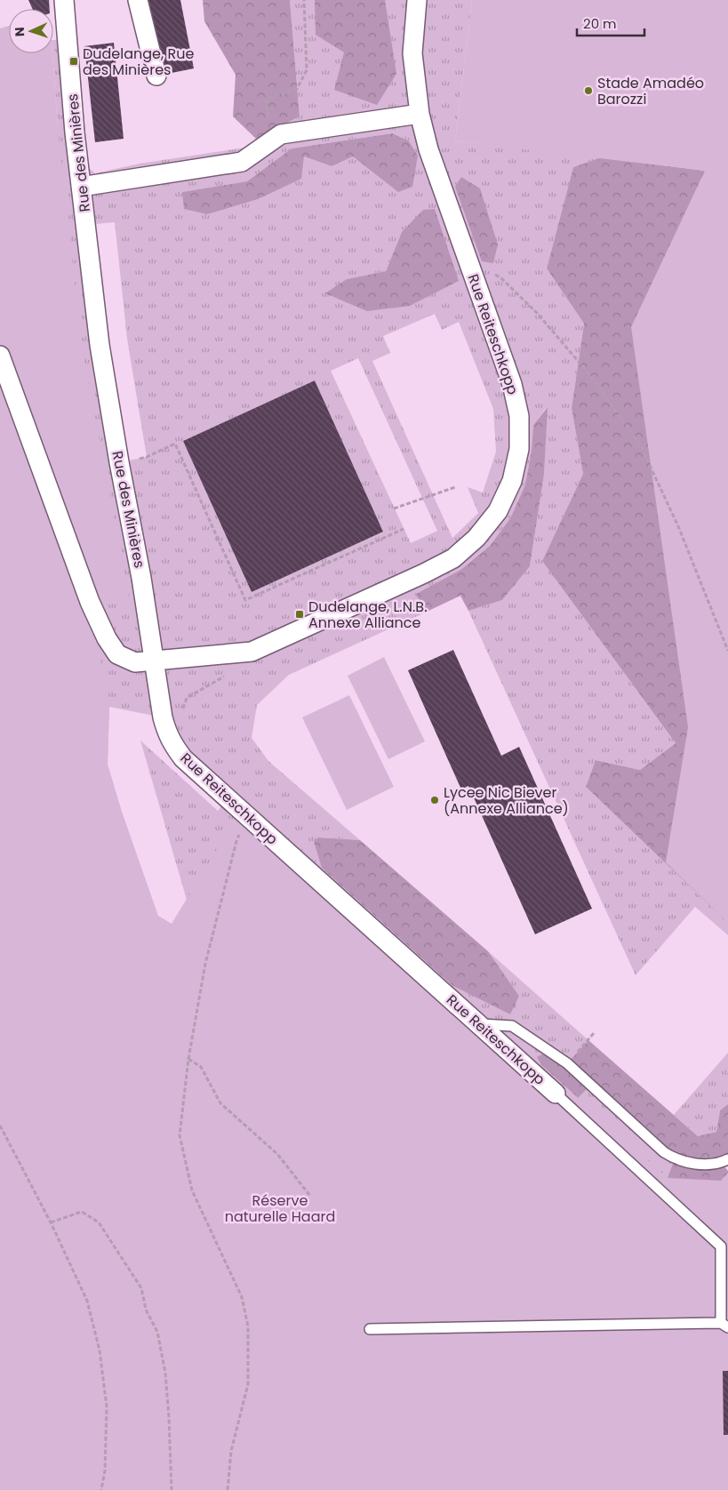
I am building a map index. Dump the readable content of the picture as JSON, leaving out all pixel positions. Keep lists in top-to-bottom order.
{
  "streets": {
    "street": ["Rue des Minières", "Rue Reiteschkopp"]
  },
  "crossings": [
    ["Rue des Minières", "Rue Reiteschkopp"]
  ],
  "parks": ["Réserve naturelle Haard"],
  "places": {
    "transit": ["Dudelange, Rue des Minières", "Dudelange, L.N.B. Annexe Alliance"],
    "other": ["Stade Amadéo Barozzi", "Lycee Nic Biever (Annexe Alliance)"]
  },
  "scale_bar": "20 m",
  "north": "left"
}
